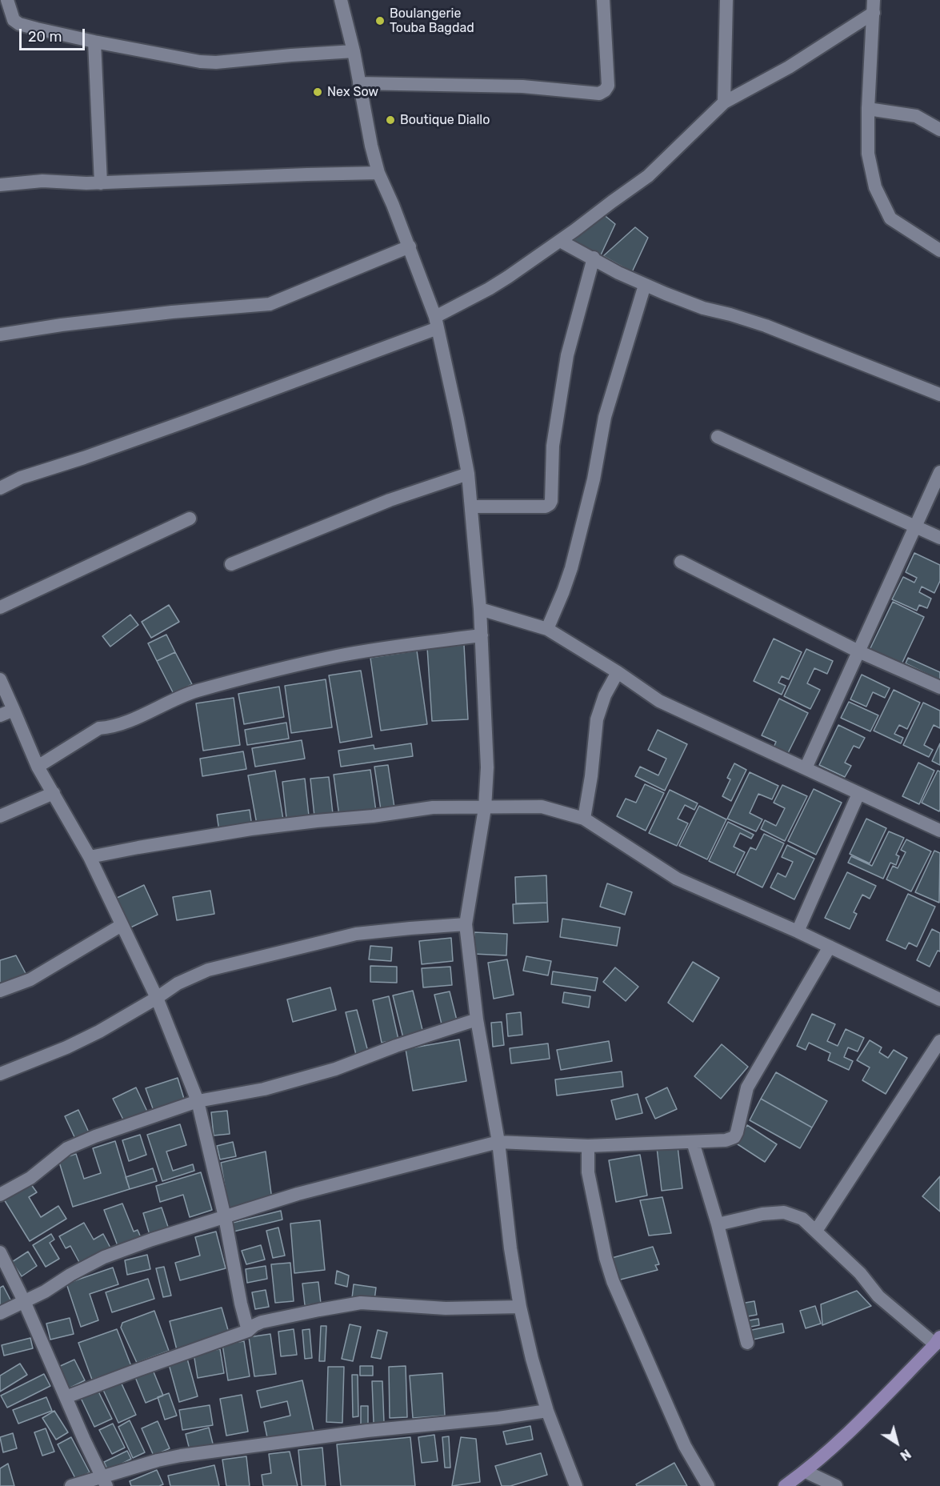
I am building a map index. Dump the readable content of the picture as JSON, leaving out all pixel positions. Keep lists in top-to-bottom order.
{
  "places": ["Boulangerie Touba Bagdad", "Nex Sow", "Boutique Diallo"],
  "scale_bar": "20 m",
  "north": "bottom right"
}
